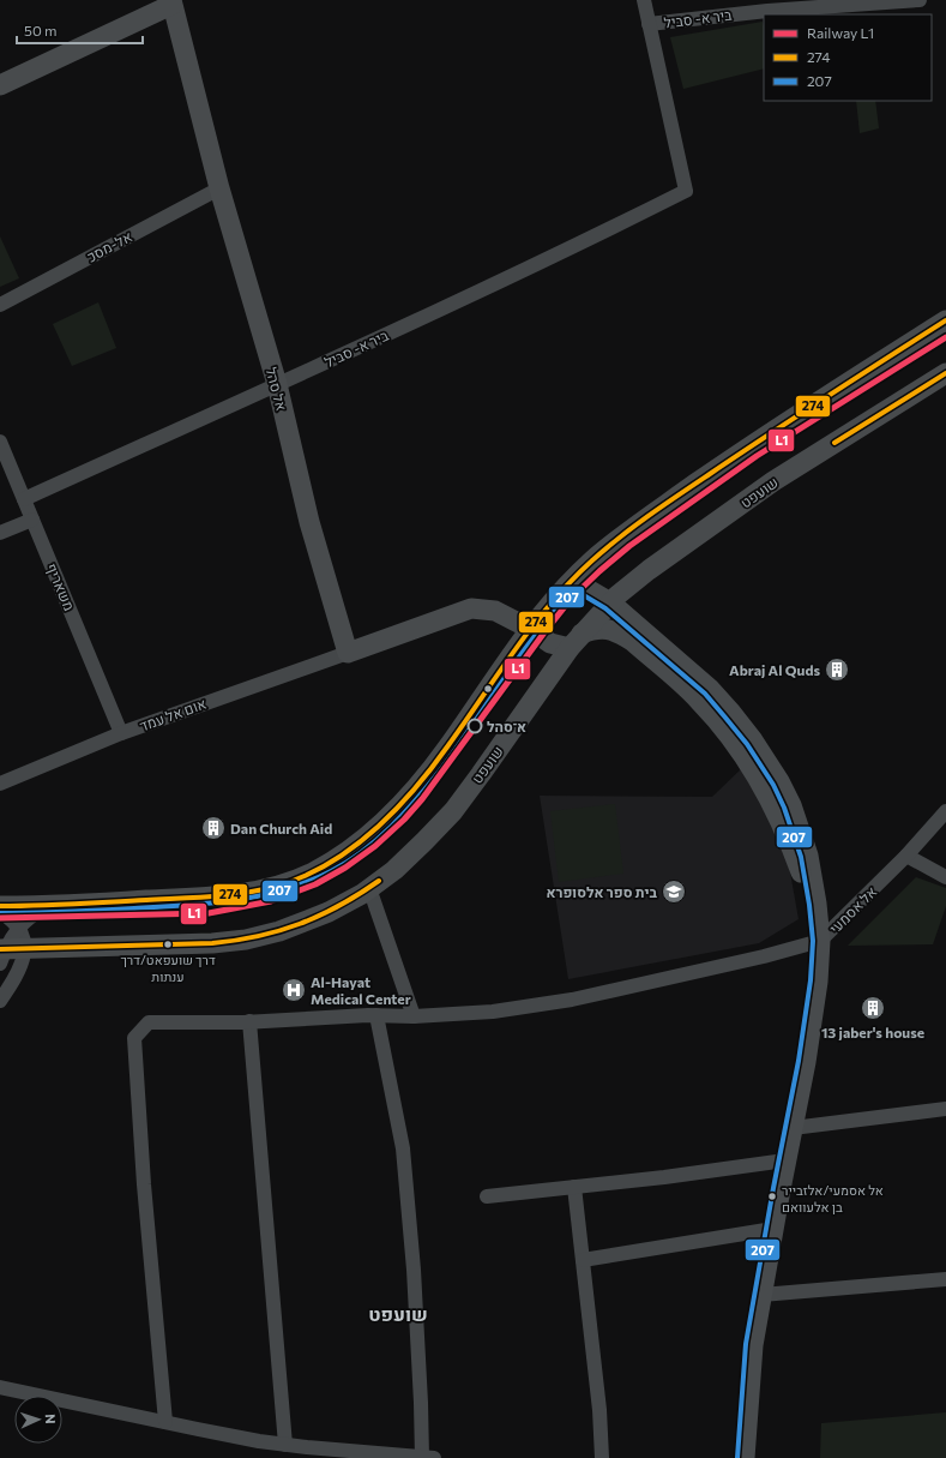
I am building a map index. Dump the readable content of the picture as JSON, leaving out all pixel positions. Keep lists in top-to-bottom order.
{
  "streets": {
    "street": [
      "ביר א- סביל",
      "אל-מסכ",
      "אל סהל",
      "שועפט",
      "משאריף",
      "אום אל עמד",
      "אל אסמעי"
    ]
  },
  "crossings": [
    ["ביר א- סביל", "אל סהל"],
    ["ביר א- סביל", "משאריף"],
    ["אל-מסכ", "אל סהל"],
    ["אל סהל", "אום אל עמד"],
    ["משאריף", "אום אל עמד"]
  ],
  "districts": ["שועפט"],
  "places": {
    "building": ["Abraj Al Quds", "Dan Church Aid", "13 jaber's house"],
    "other": ["א־סהל", "דרך שועפאט/דרך ענתות", "אל אסמעי/אלזבייר בן אלעוואם"],
    "school or university": ["בית ספר אלסופרא"],
    "hospital": ["Al-Hayat Medical Center"]
  },
  "lines": ["transit line 274", "rail line L1", "transit line 207"],
  "legend": ["Railway L1", "274", "207"],
  "scale_bar": "50 m",
  "north": "right"
}
